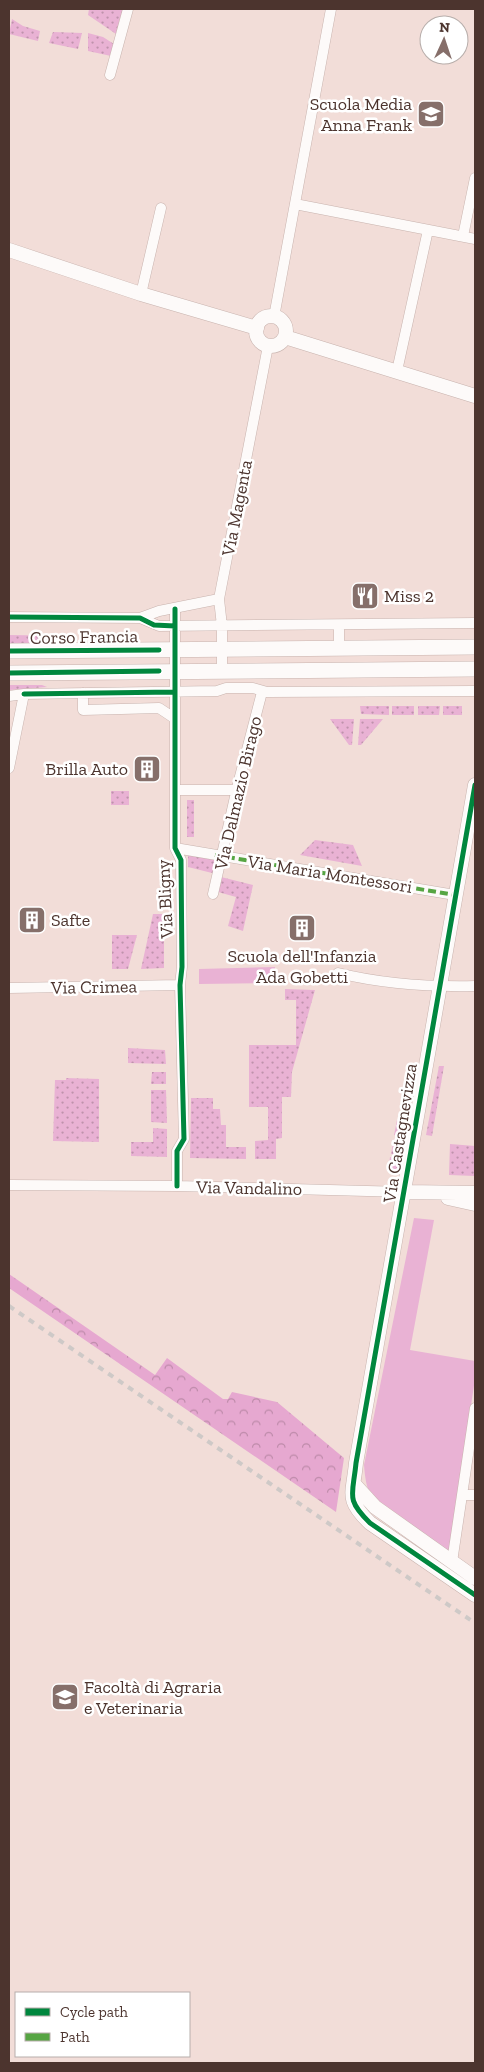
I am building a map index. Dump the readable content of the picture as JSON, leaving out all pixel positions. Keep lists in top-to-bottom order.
{
  "streets": {
    "main road": ["Corso Francia"],
    "street": [
      "Via Magenta",
      "Via Dalmazio Birago",
      "Via Maria Montessori",
      "Via Bligny",
      "Via Crimea",
      "Via Castagnevizza",
      "Via Vandalino"
    ]
  },
  "crossings": [
    ["Via Magenta", "Corso Francia"],
    ["Corso Francia", "Via Bligny"],
    ["Via Dalmazio Birago", "Via Maria Montessori"],
    ["Via Maria Montessori", "Via Bligny"],
    ["Via Maria Montessori", "Via Castagnevizza"],
    ["Via Bligny", "Via Crimea"],
    ["Via Bligny", "Via Vandalino"],
    ["Via Castagnevizza", "Via Vandalino"]
  ],
  "places": {
    "school or university": ["Scuola Media Anna Frank", "Facoltà di Agraria e Veterinaria"],
    "restaurant": ["Miss 2"],
    "building": ["Brilla Auto", "Safte", "Scuola dell'Infanzia Ada Gobetti"]
  },
  "legend": ["Cycle path", "Path"],
  "north": "top"
}
